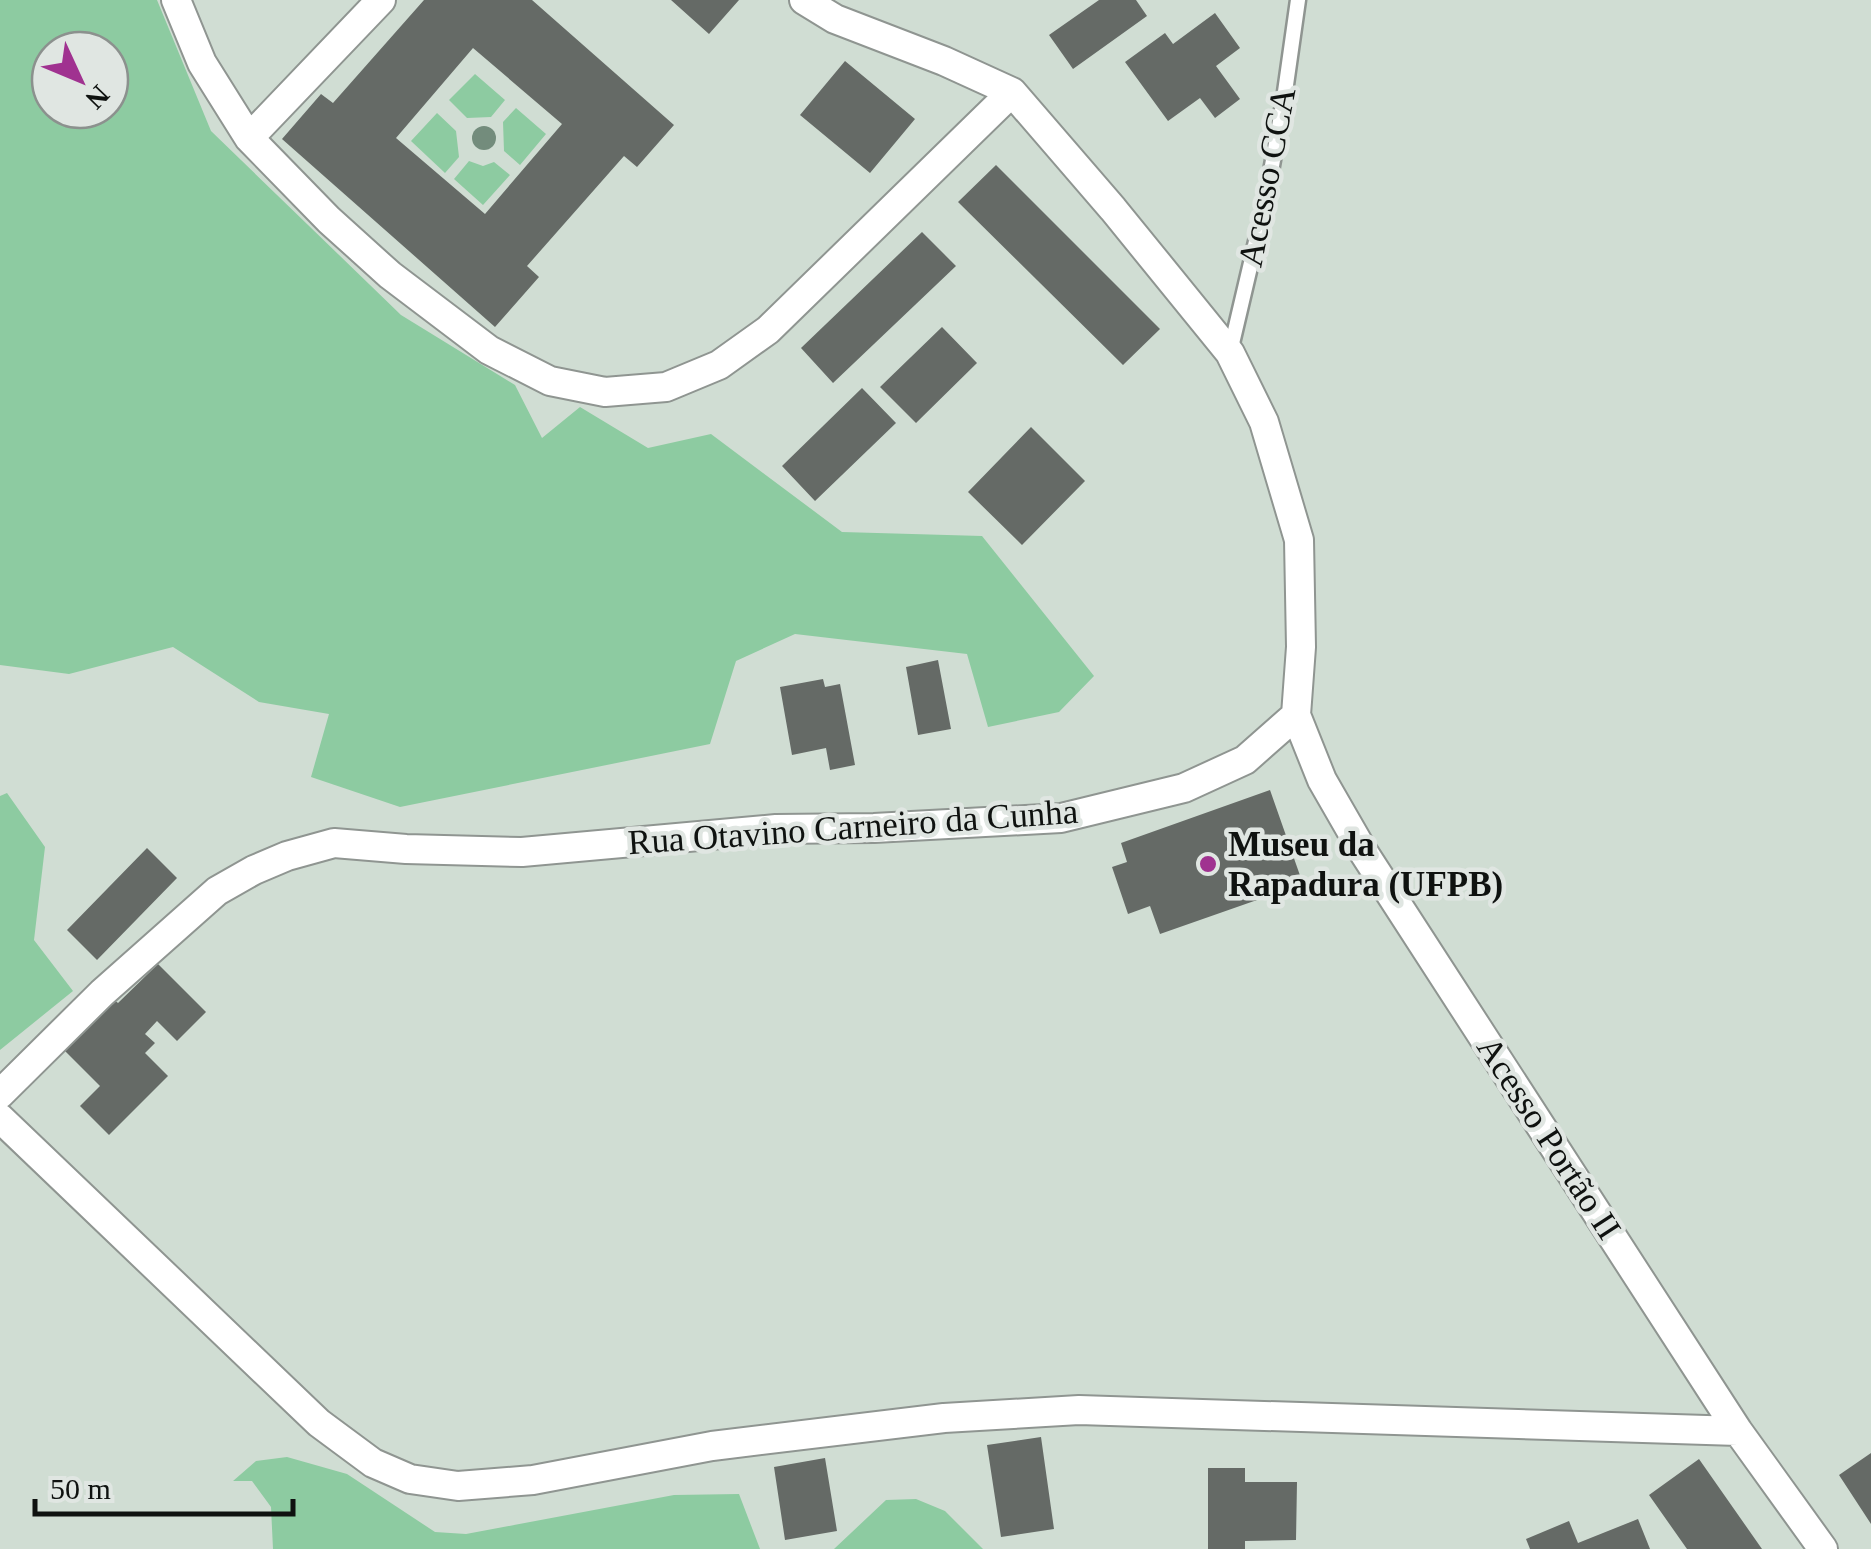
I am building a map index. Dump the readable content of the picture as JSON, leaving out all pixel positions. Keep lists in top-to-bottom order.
{
  "streets": {
    "street": ["Rua Otavino Carneiro da Cunha", "Acesso Portão II"],
    "lane": ["Acesso CCA"]
  },
  "crossings": [
    ["Rua Otavino Carneiro da Cunha", "Acesso Portão II"]
  ],
  "places": ["Museu da Rapadura (UFPB)"],
  "scale_bar": "50 m",
  "north": "bottom right"
}
